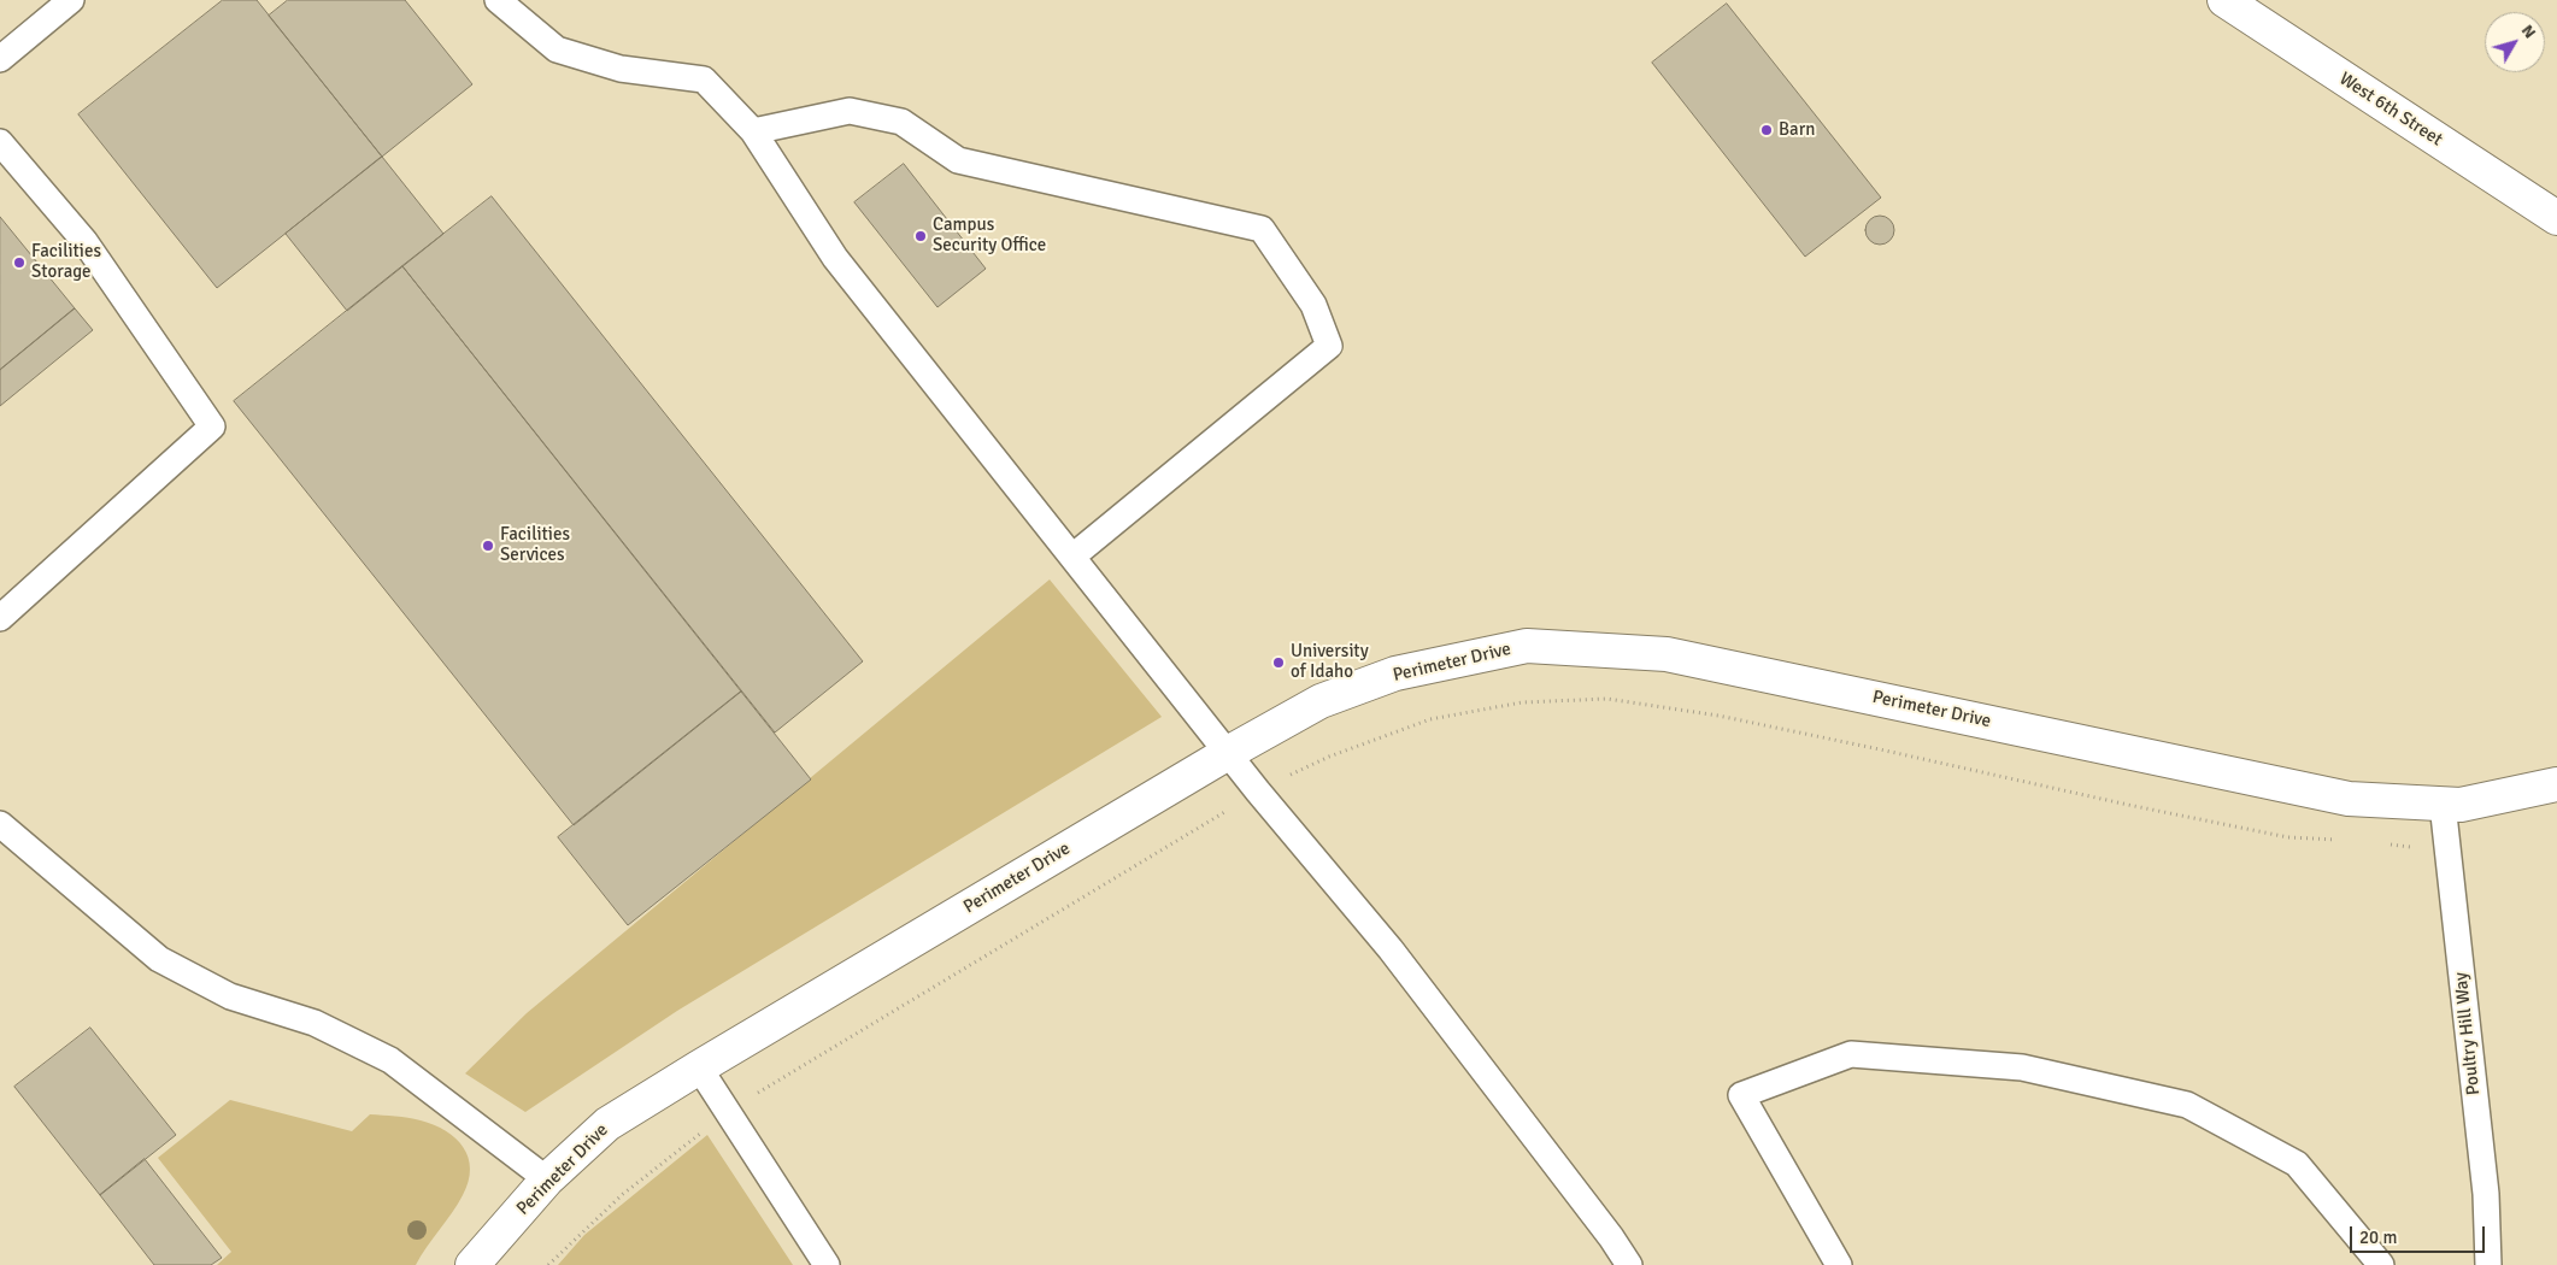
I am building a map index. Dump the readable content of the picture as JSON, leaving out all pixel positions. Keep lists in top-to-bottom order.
{
  "streets": {
    "street": ["West 6th Street", "Perimeter Drive"],
    "lane": ["Poultry Hill Way"]
  },
  "crossings": [
    ["Perimeter Drive", "Poultry Hill Way"]
  ],
  "places": [
    "Barn",
    "Campus Security Office",
    "Facilities Storage",
    "Facilities Services",
    "University of Idaho"
  ],
  "scale_bar": "20 m",
  "north": "top right"
}
